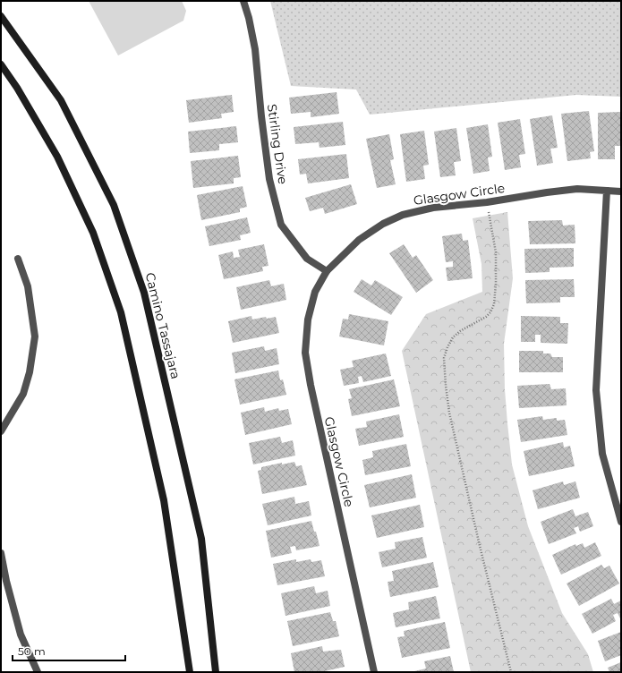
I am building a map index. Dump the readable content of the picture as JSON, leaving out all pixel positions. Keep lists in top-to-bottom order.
{
  "streets": {
    "main road": ["Camino Tassajara"],
    "street": ["Stirling Drive", "Glasgow Circle"]
  },
  "crossings": [
    ["Stirling Drive", "Glasgow Circle"]
  ],
  "scale_bar": "50 m"
}
